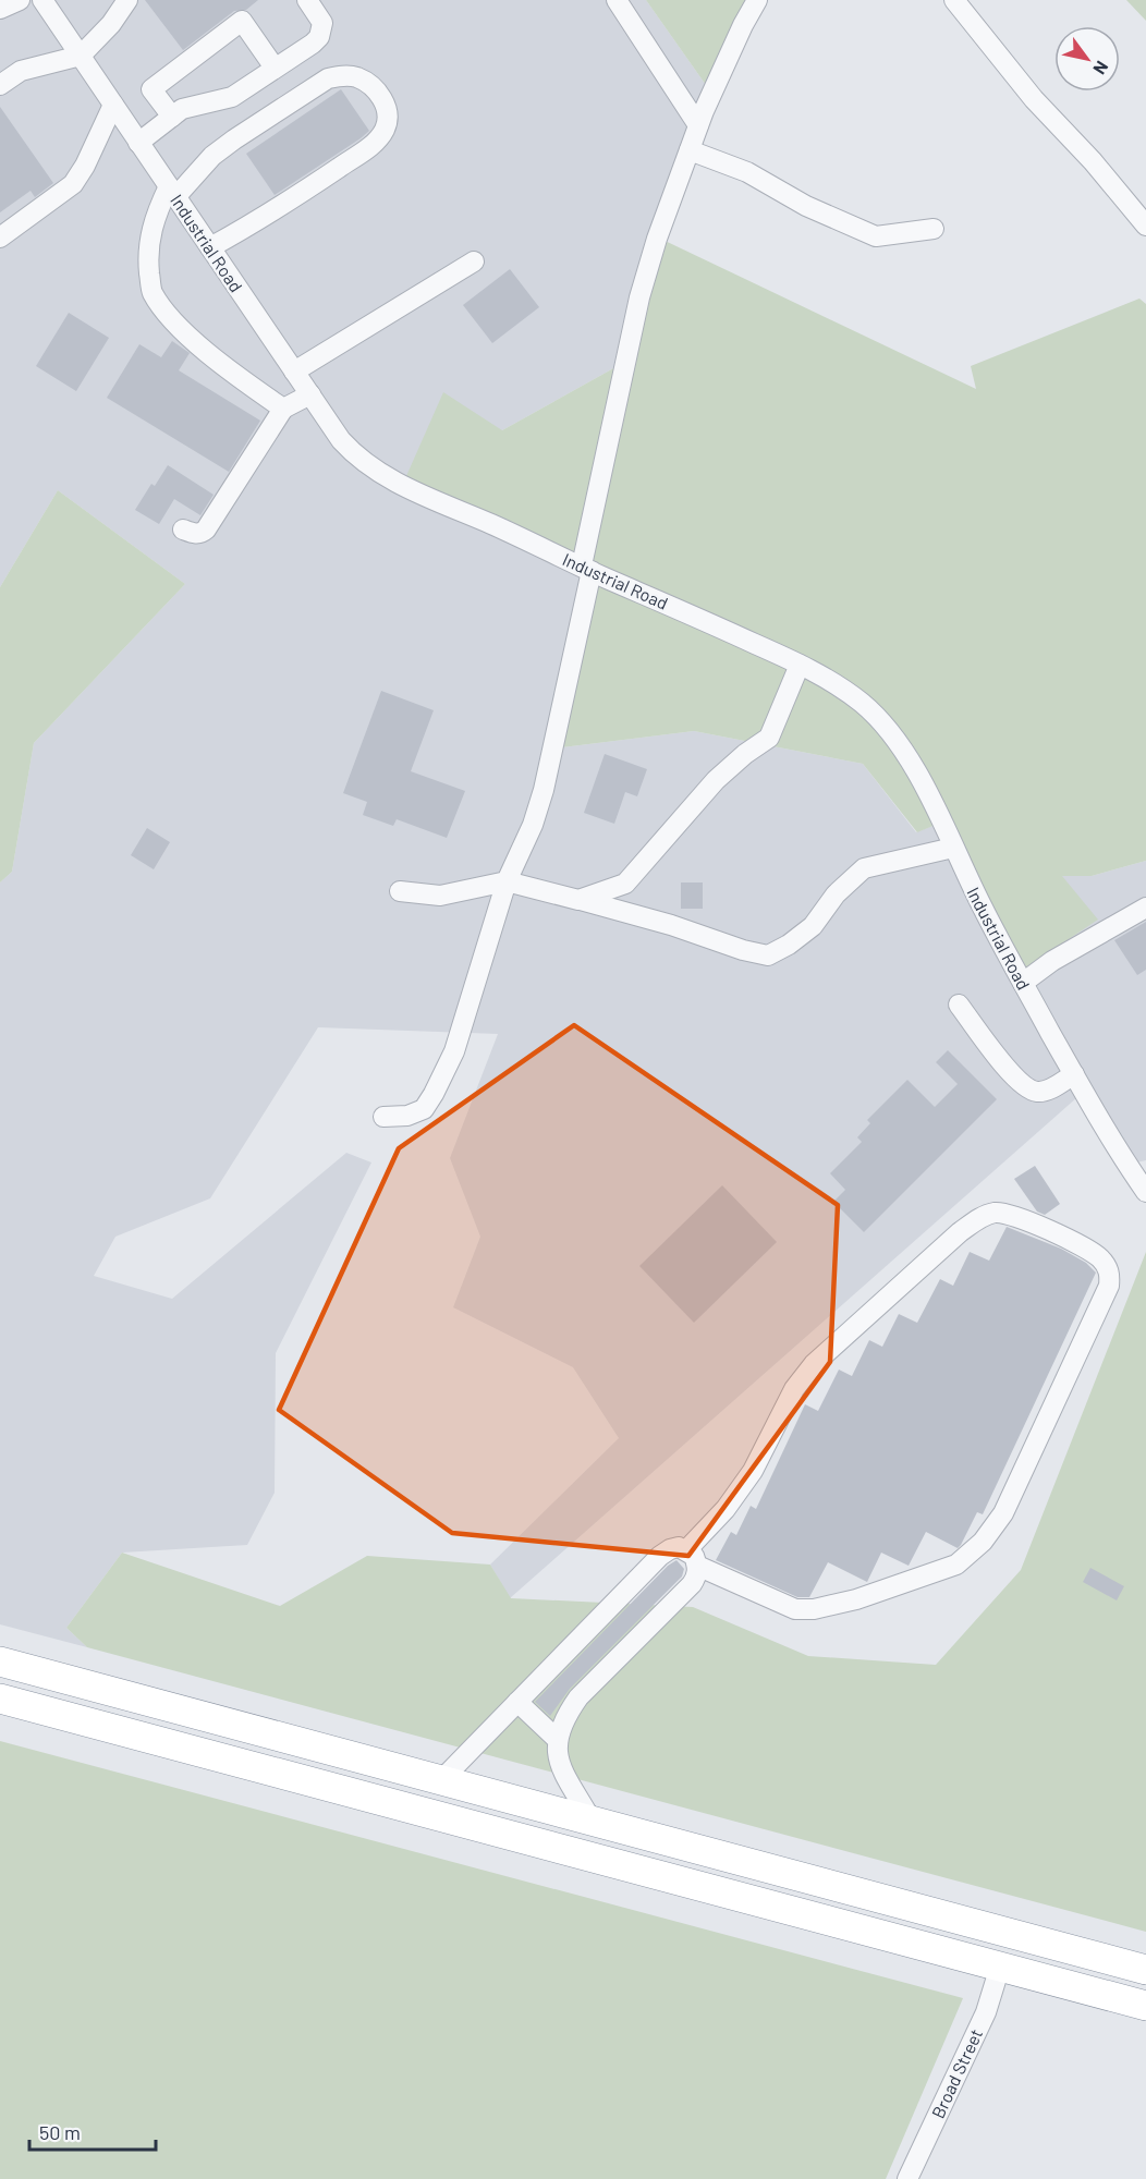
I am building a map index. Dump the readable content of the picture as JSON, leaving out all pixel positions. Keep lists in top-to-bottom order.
{
  "streets": {
    "street": ["Industrial Road", "Broad Street"]
  },
  "scale_bar": "50 m",
  "north": "bottom right"
}
